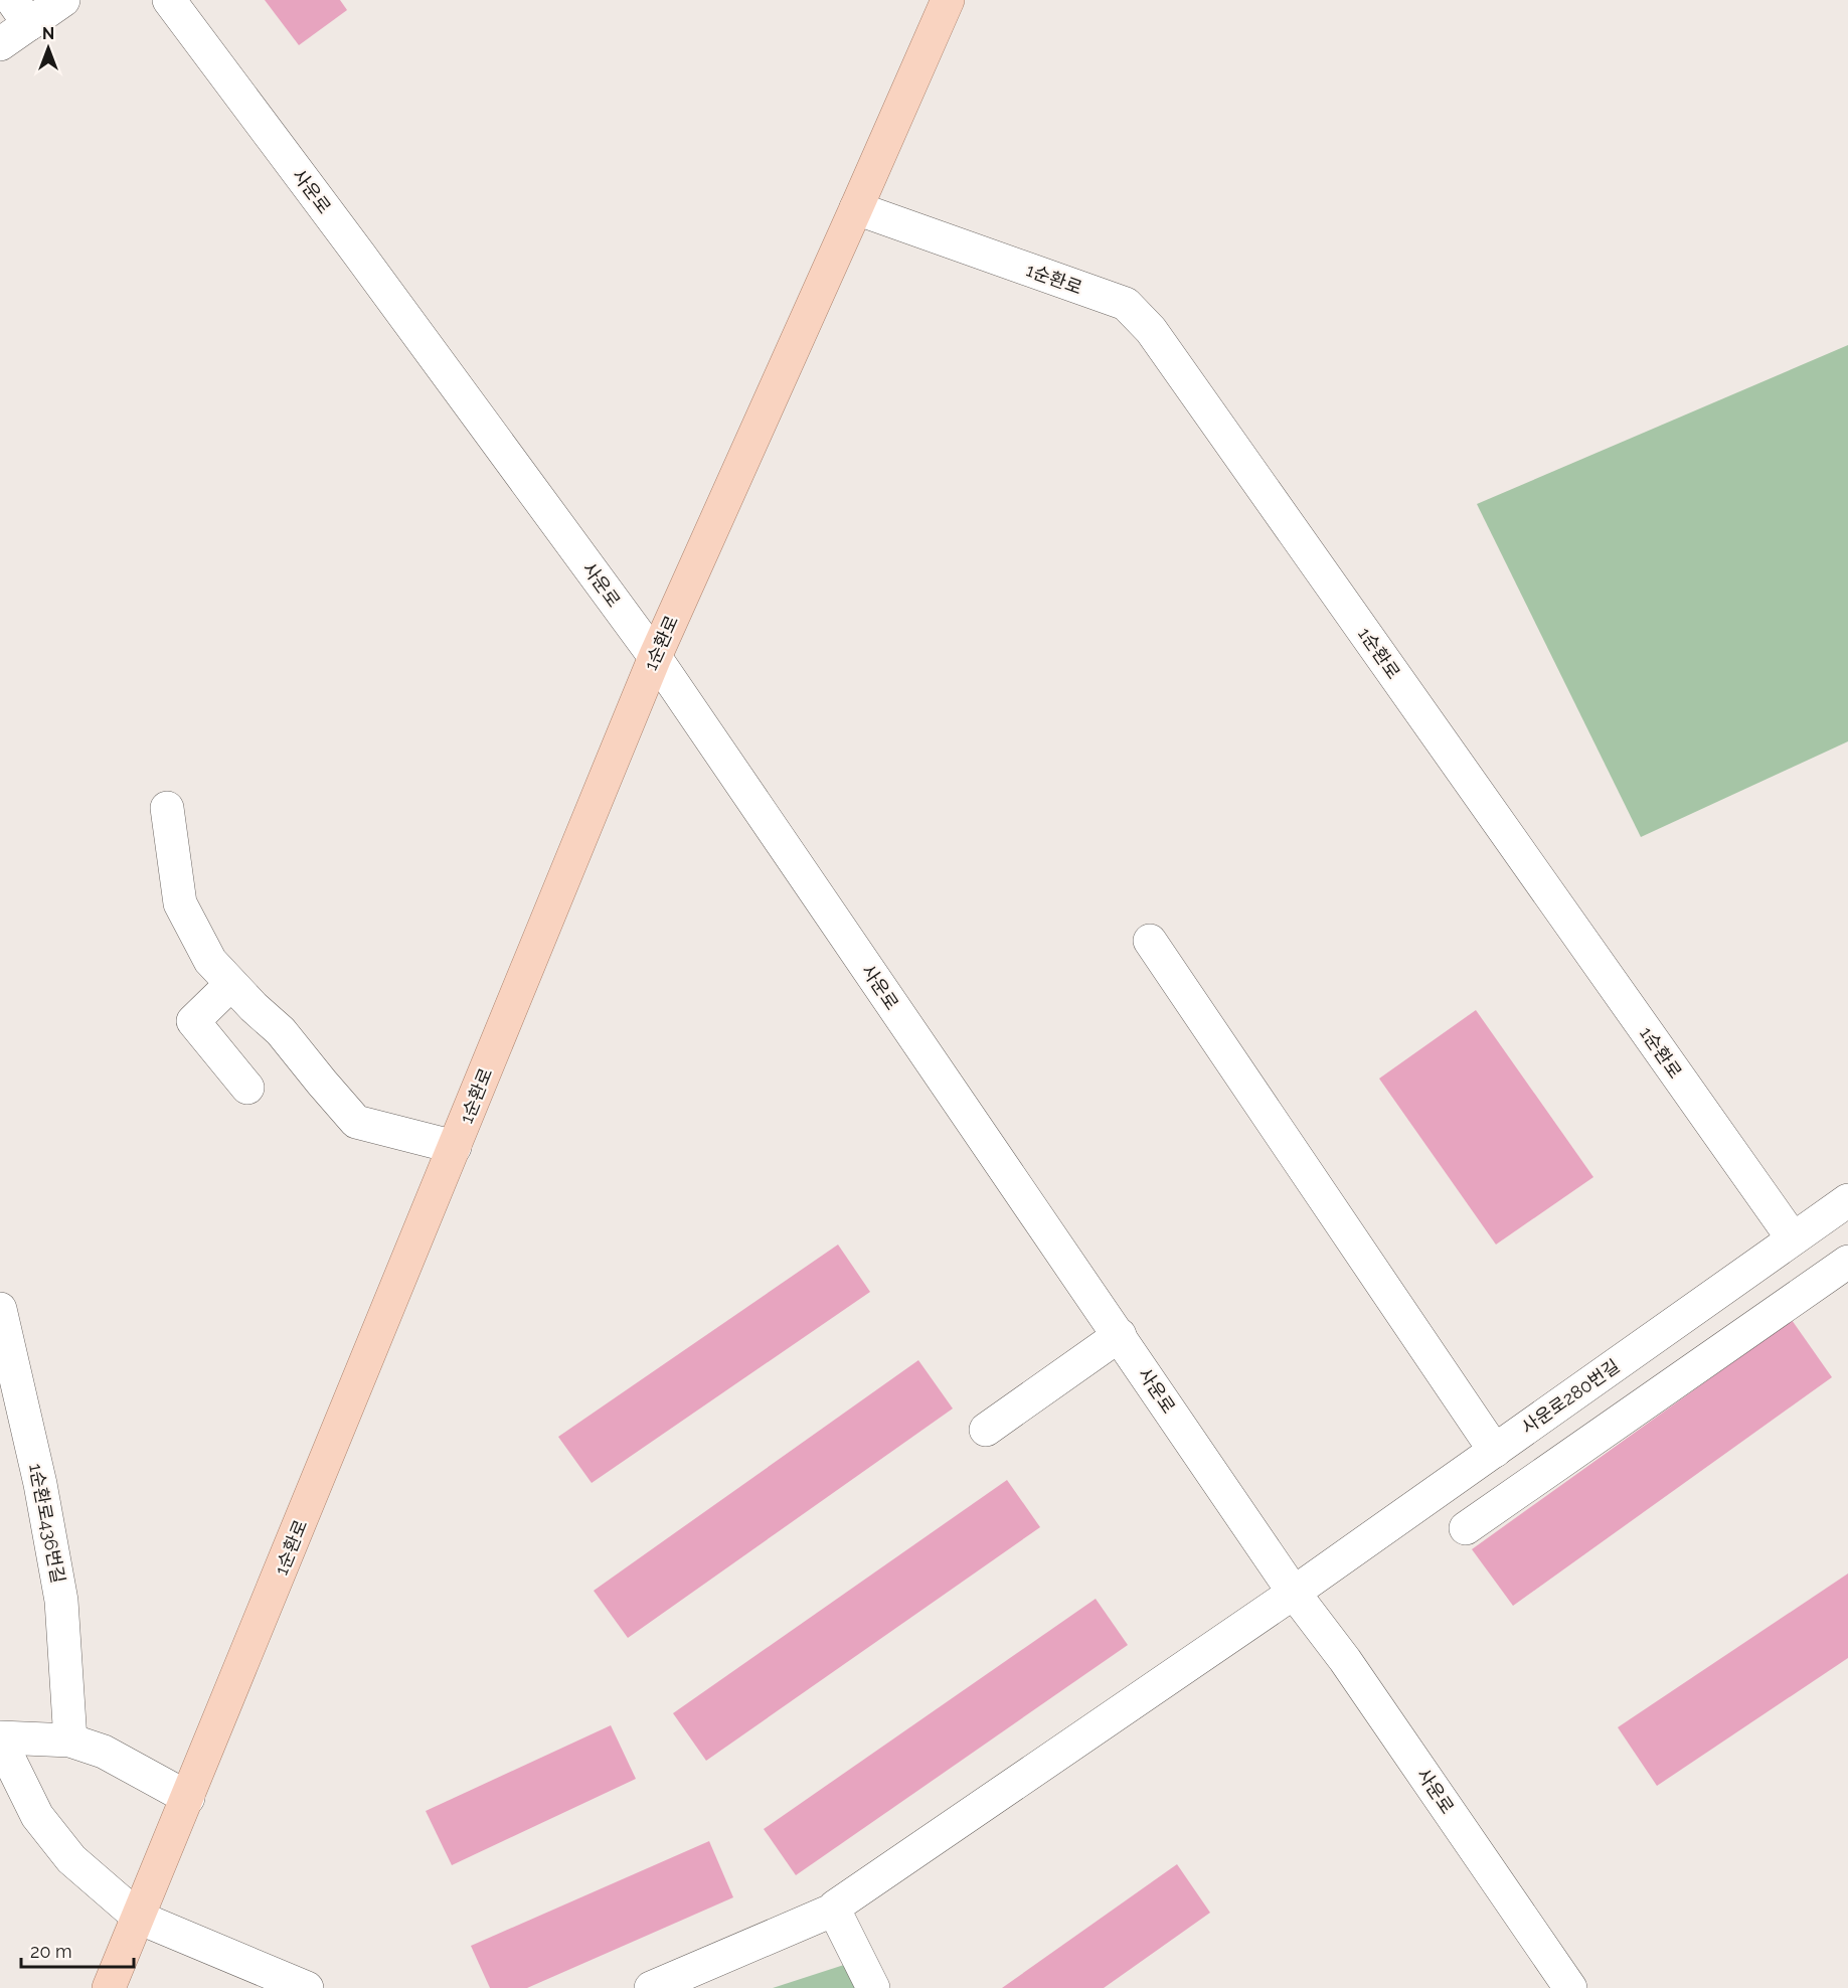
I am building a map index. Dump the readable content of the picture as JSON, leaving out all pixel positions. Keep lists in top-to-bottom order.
{
  "streets": {
    "main road": ["1순환로"],
    "street": ["사운로", "사운로280번길", "1순환로436번길"]
  },
  "crossings": [
    ["사운로", "1순환로"],
    ["사운로", "사운로280번길"],
    ["1순환로", "사운로280번길"]
  ],
  "scale_bar": "20 m",
  "north": "top"
}
